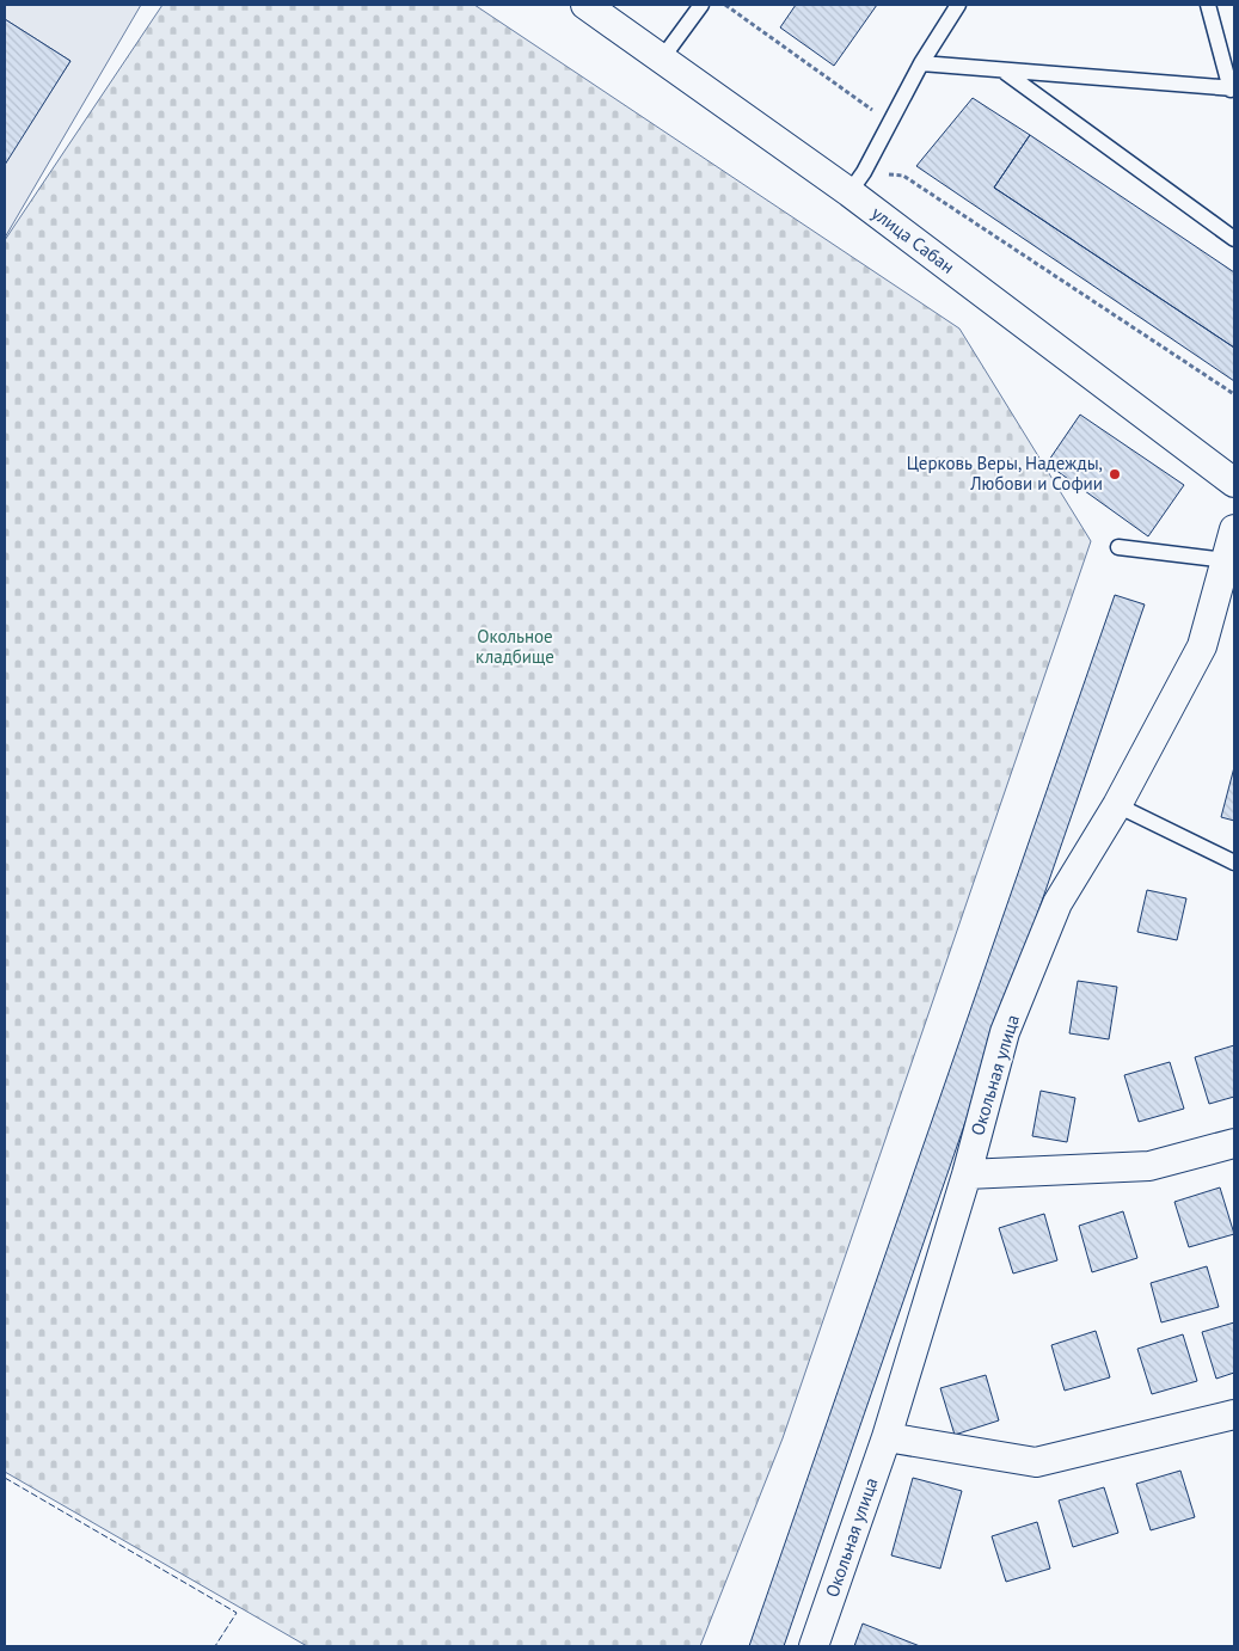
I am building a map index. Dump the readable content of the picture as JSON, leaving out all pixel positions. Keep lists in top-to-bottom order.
{
  "streets": {
    "street": ["улица Сабан", "Окольная улица"]
  },
  "parks": ["Окольное кладбище"],
  "places": ["Церковь Веры, Надежды, Любови и Софии"]
}
